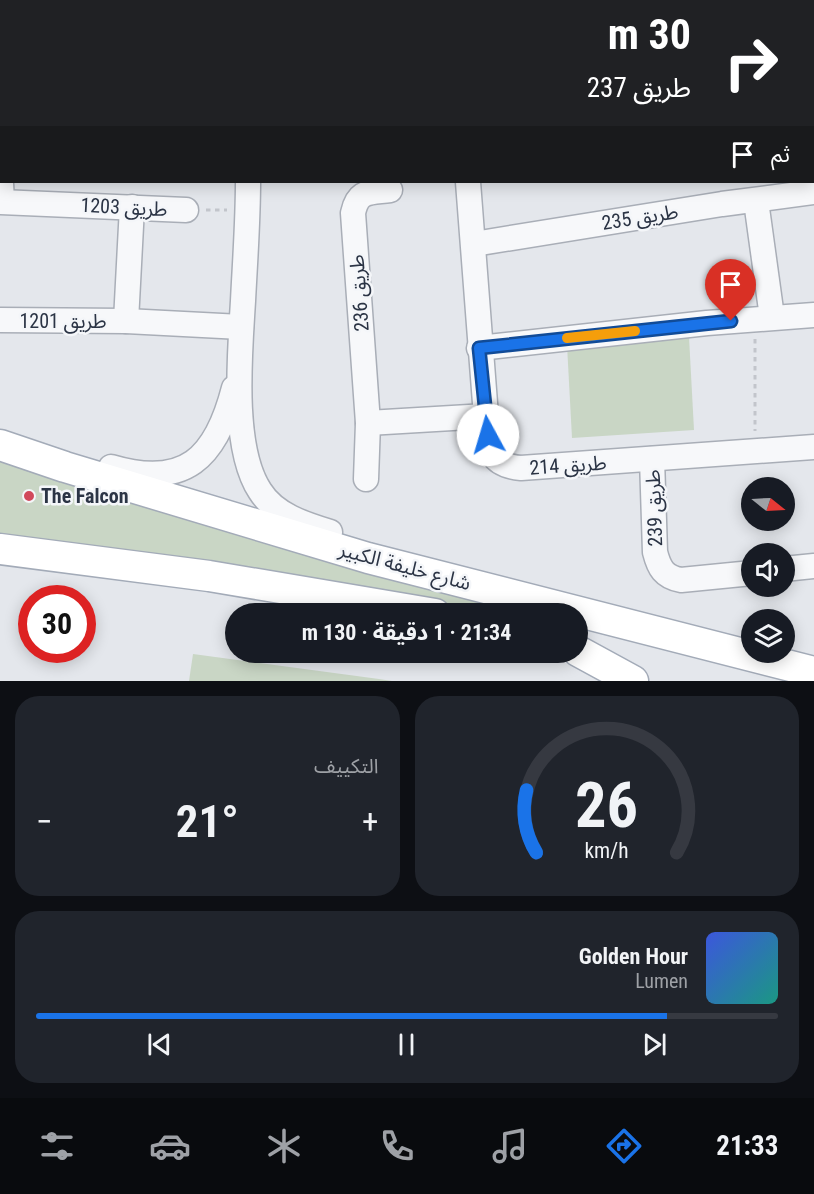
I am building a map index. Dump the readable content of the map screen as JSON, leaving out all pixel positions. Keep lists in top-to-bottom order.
{
  "streets": {
    "main road": ["شارع خليفة الكبير"],
    "street": [
      "طريق 1203",
      "طريق 235",
      "طريق 236",
      "طريق 1201",
      "طريق 214",
      "طريق 239"
    ]
  },
  "crossings": [
    ["طريق 1203", "طريق 1201"],
    ["طريق 235", "طريق 214"],
    ["طريق 214", "طريق 239"]
  ],
  "places": ["The Falcon"],
  "north": "right",
  "page": {
    "turn": ["30 m", "طريق 237"],
    "then": "ثم",
    "limit": "30",
    "trip": "21:34 · 1 دقيقة · 130 m",
    "tile": "التكييف",
    "heat": ["−", "21°", "+"],
    "song": ["Golden Hour", "Lumen"],
    "tabs": "21:33",
    "gauge": ["26", "km/h"]
  }
}
